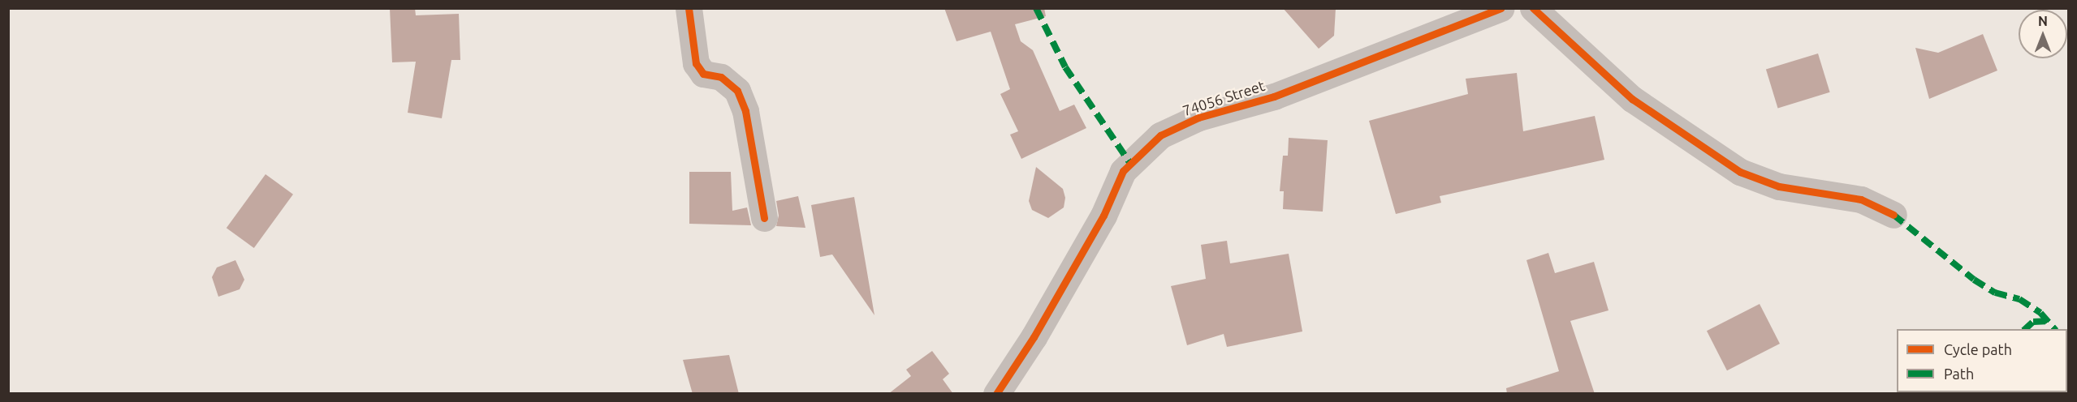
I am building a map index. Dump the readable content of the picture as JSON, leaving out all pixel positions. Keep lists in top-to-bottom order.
{
  "streets": {
    "street": ["74056 Street"]
  },
  "legend": ["Cycle path", "Path"],
  "north": "top"
}
